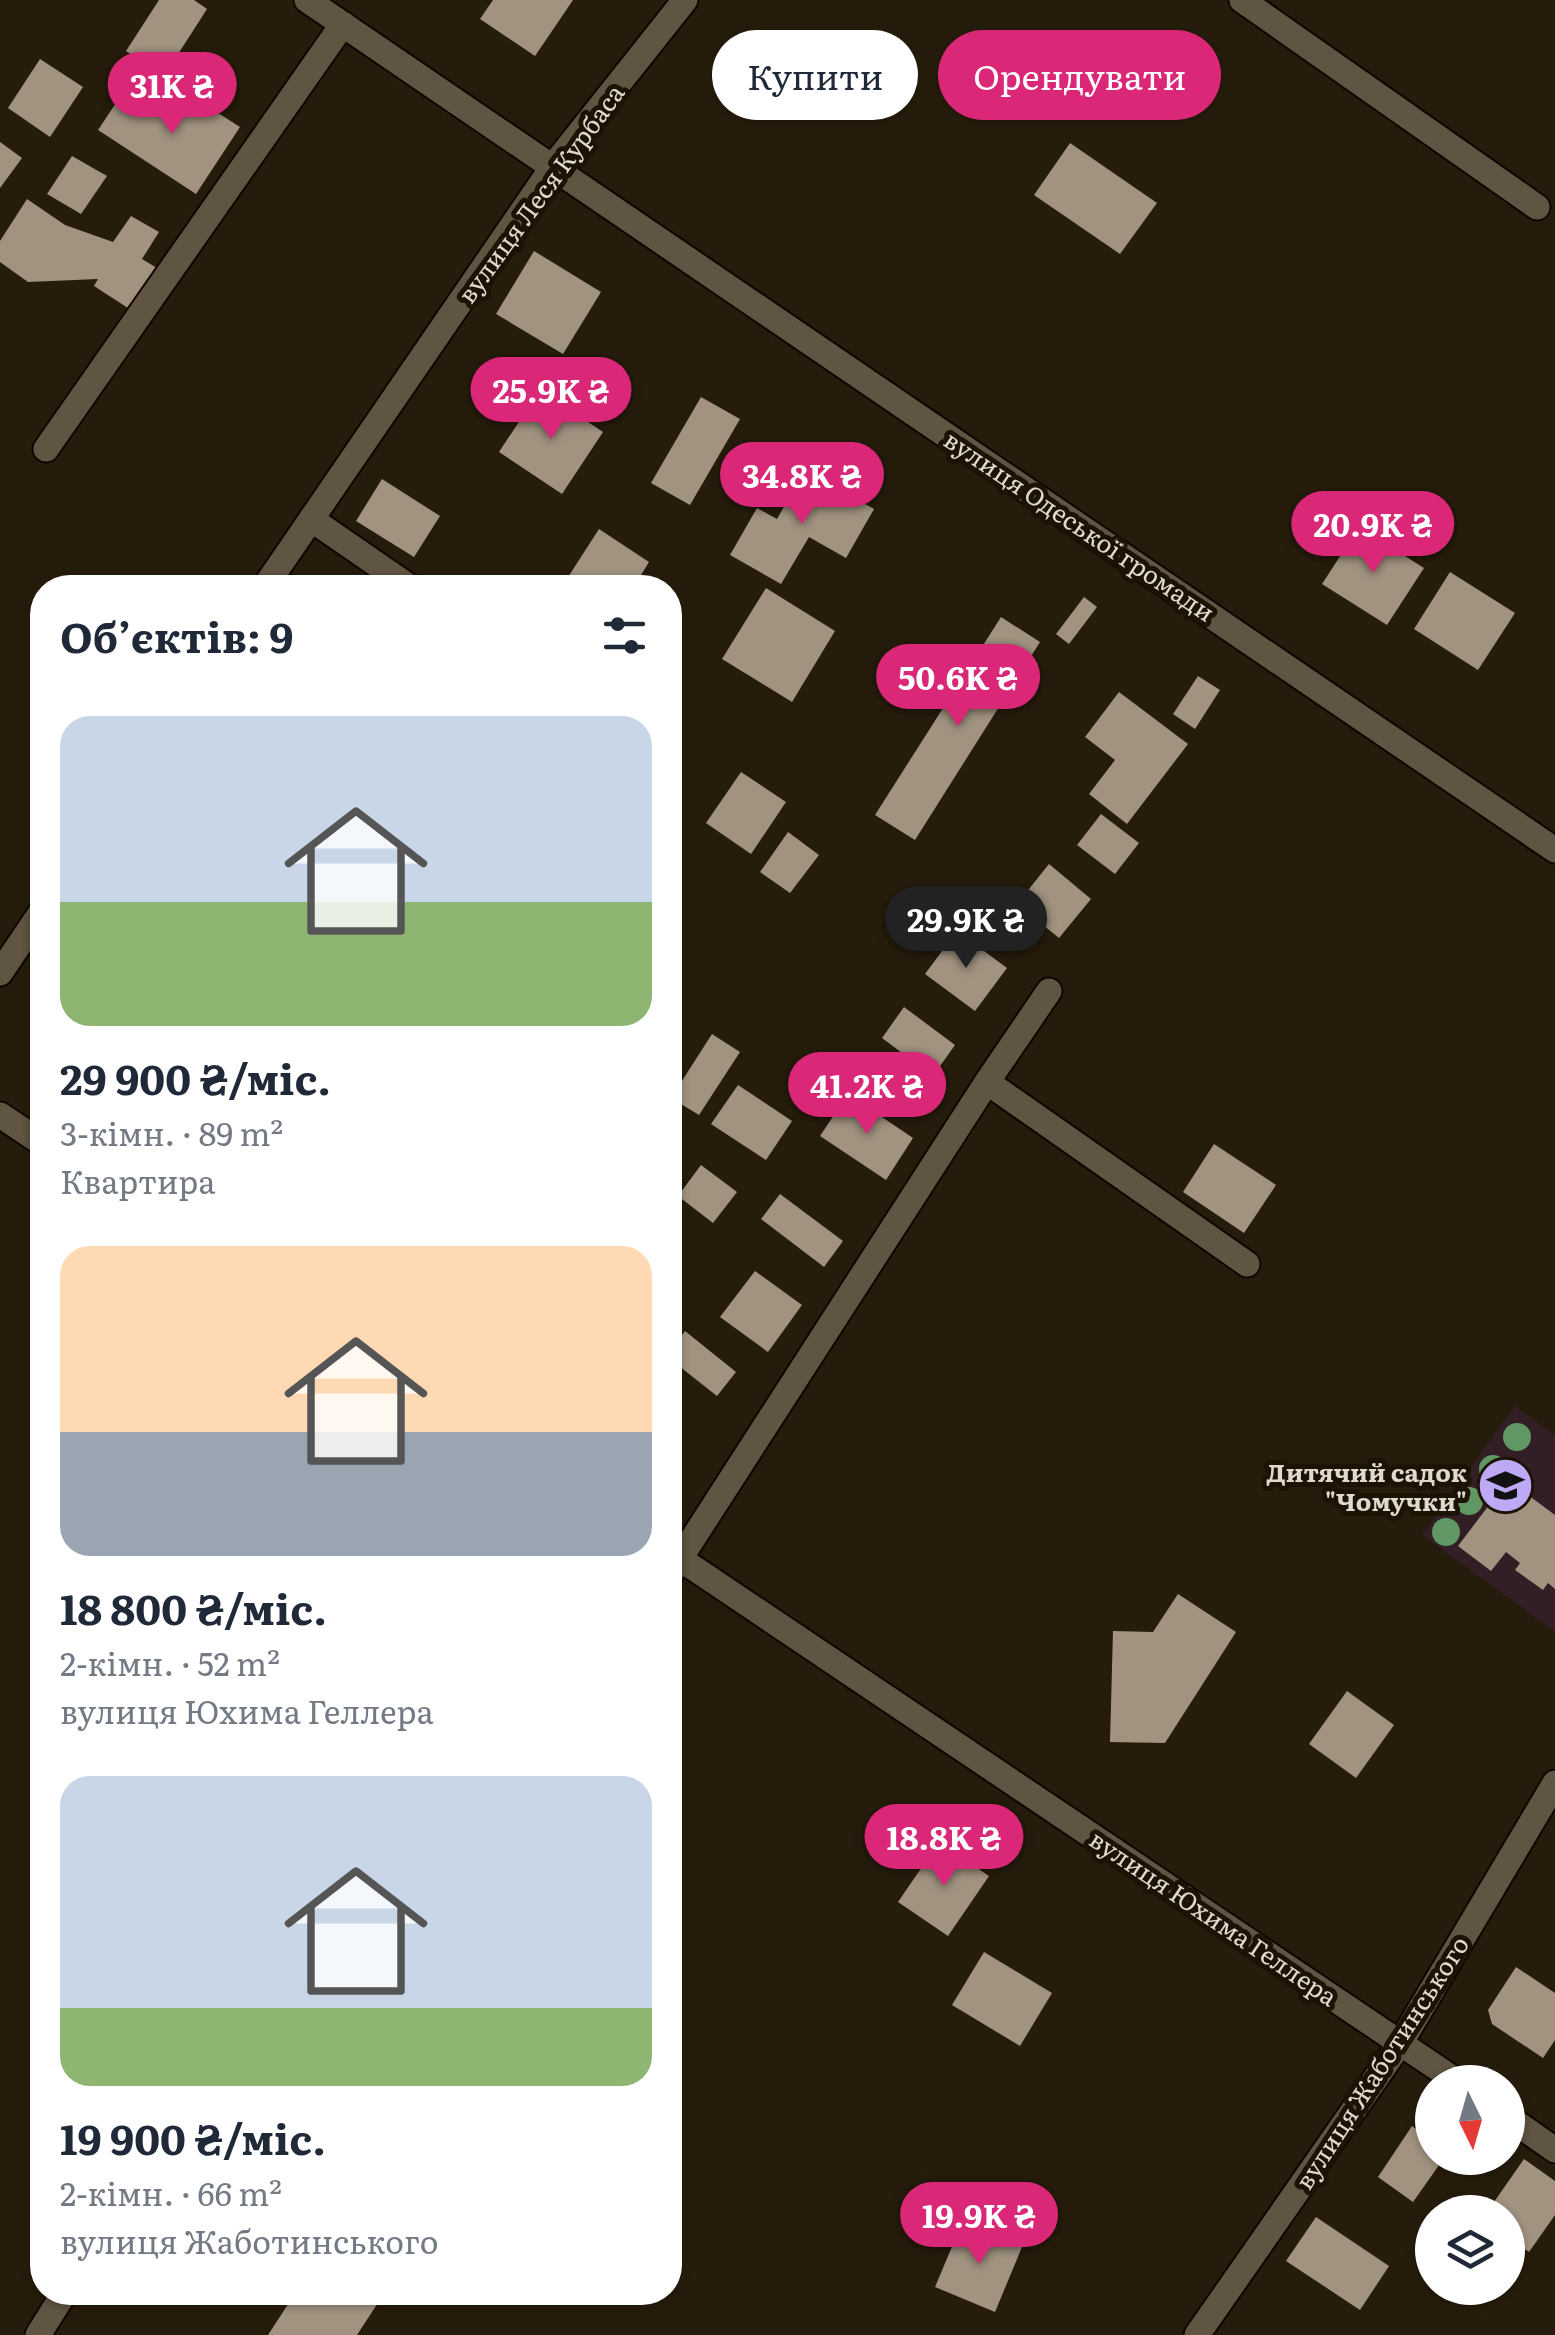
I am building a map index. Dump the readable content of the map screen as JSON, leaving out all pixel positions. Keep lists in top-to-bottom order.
{
  "streets": {
    "street": [
      "вулиця Леся Курбаса",
      "вулиця Одеської громади",
      "вулиця Юхима Геллера",
      "вулиця Жаботинського"
    ]
  },
  "crossings": [
    ["вулиця Леся Курбаса", "вулиця Одеської громади"],
    ["вулиця Юхима Геллера", "вулиця Жаботинського"]
  ],
  "places": {
    "school or university": ["Дитячий садок \"Чомучки\""]
  },
  "north": "bottom",
  "page": {
    "chip": ["Купити", "Орендувати"],
    "price": [
      "31K ₴",
      "25.9K ₴",
      "34.8K ₴",
      "20.9K ₴",
      "50.6K ₴",
      "29.9K ₴",
      "41.2K ₴",
      "18.8K ₴",
      "19.9K ₴"
    ],
    "heading": "Об’єктів: 9",
    "list": [
      {
        "name": "29 900 ₴/міс.",
        "note": "3-кімн. · 89 m² · Квартира"
      },
      {
        "name": "18 800 ₴/міс.",
        "note": "2-кімн. · 52 m² · вулиця Юхима Геллера"
      },
      {
        "name": "19 900 ₴/міс.",
        "note": "2-кімн. · 66 m² · вулиця Жаботинського"
      }
    ]
  }
}
